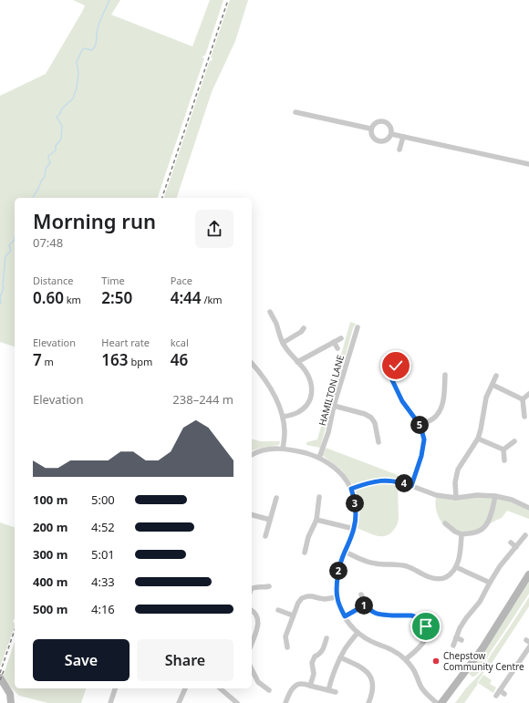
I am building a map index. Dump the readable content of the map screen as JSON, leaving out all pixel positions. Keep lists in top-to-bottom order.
{
  "streets": {
    "street": ["HAMILTON LANE"]
  },
  "places": ["Chepstow Community Centre"],
  "page": {
    "heading": ["Morning run", "07:48"],
    "stats": [
      ["Distance", "0.60 km"],
      ["Time", "2:50"],
      ["Pace", "4:44 /km"],
      ["Elevation", "7 m"],
      ["Heart rate", "163 bpm"],
      ["kcal", "46"]
    ],
    "chart": ["Elevation", "238–244 m"],
    "pins": [
      "5",
      "4",
      "3",
      "2",
      "1"
    ],
    "list": [
      {
        "name": "100 m",
        "note": "5:00"
      },
      {
        "name": "200 m",
        "note": "4:52"
      },
      {
        "name": "300 m",
        "note": "5:01"
      },
      {
        "name": "400 m",
        "note": "4:33"
      },
      {
        "name": "500 m",
        "note": "4:16"
      }
    ],
    "buttons": ["Save", "Share"]
  }
}
